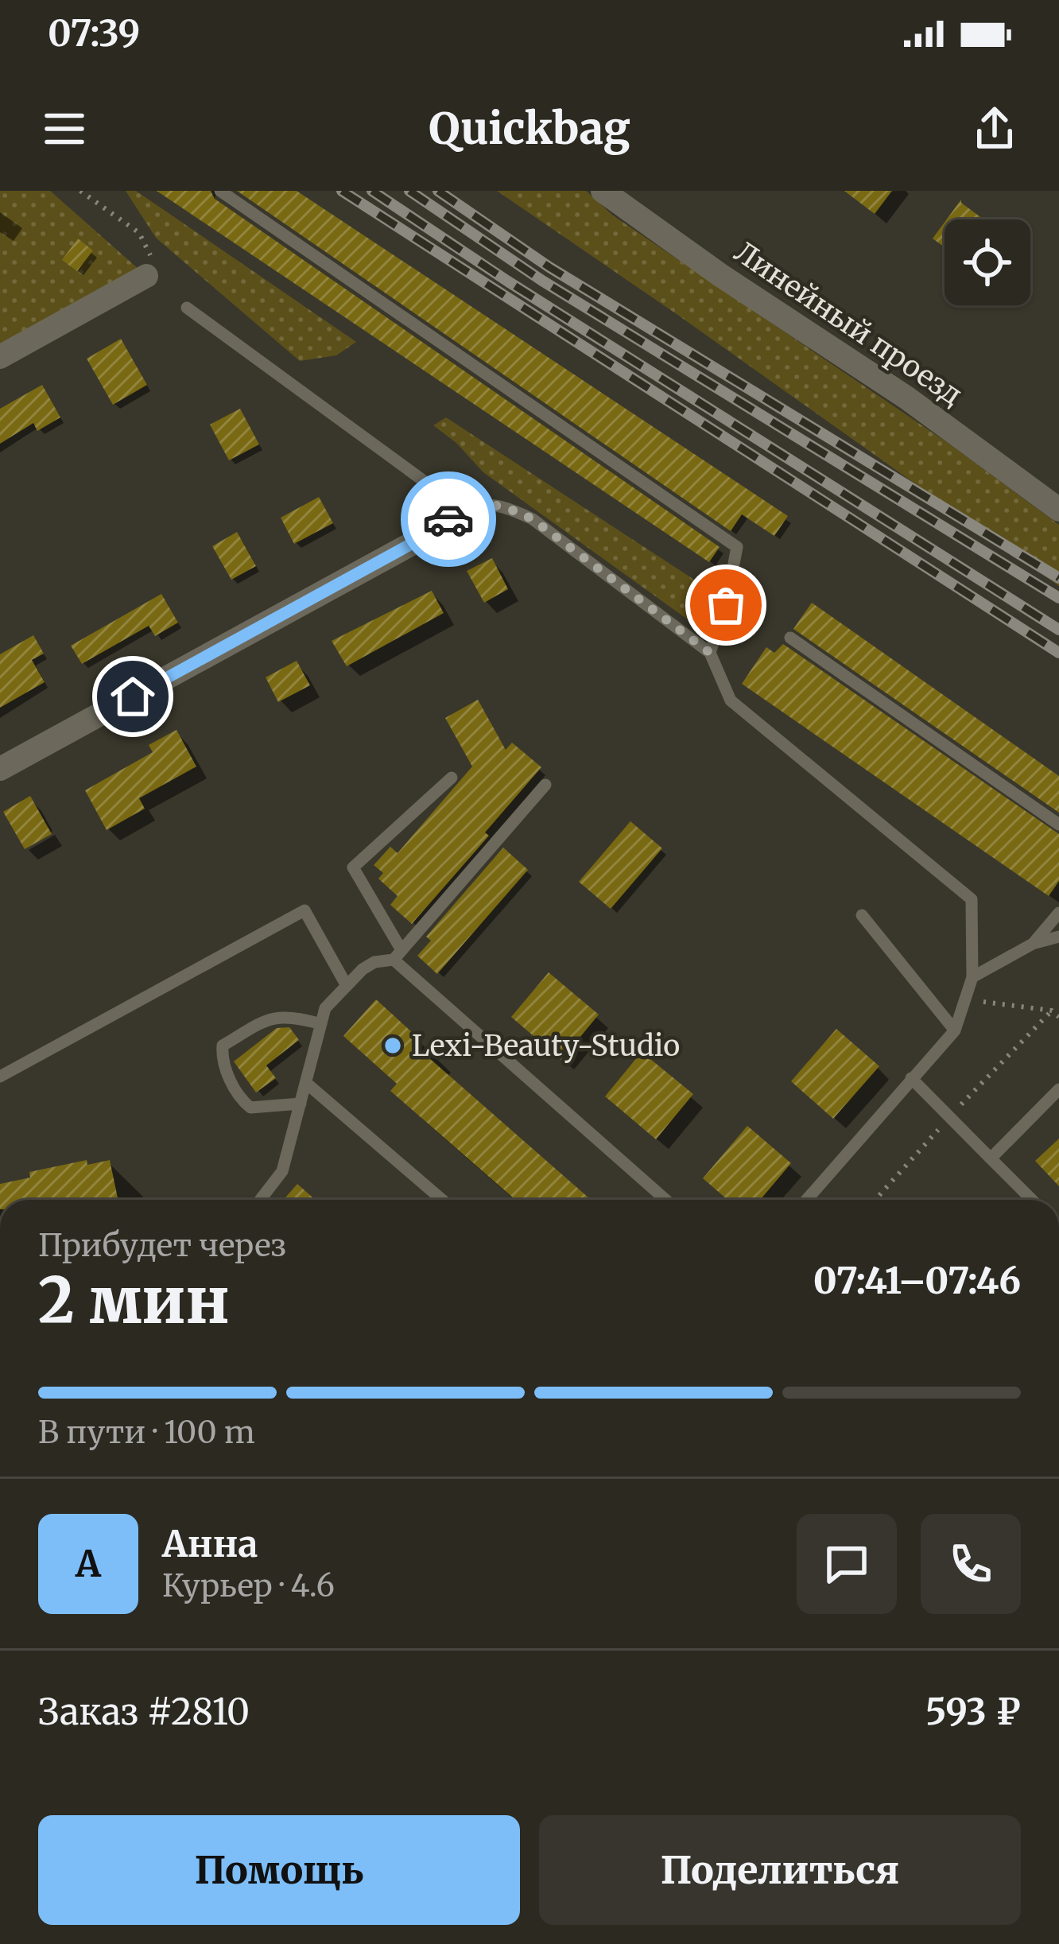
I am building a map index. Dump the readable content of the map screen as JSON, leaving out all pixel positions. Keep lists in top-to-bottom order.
{
  "streets": {
    "street": ["Линейный проезд"]
  },
  "places": ["Lexi-Beauty-Studio"],
  "page": {
    "status": "07:39",
    "header": "Quickbag",
    "heading": ["2 мин", "Прибудет через", "07:41–07:46"],
    "panel": [
      "Анна",
      "Курьер · 4.6",
      "Заказ #2810",
      "593 ₽"
    ],
    "bar": "В пути · 100 m",
    "round": "А",
    "buttons": ["Помощь", "Поделиться"]
  }
}
